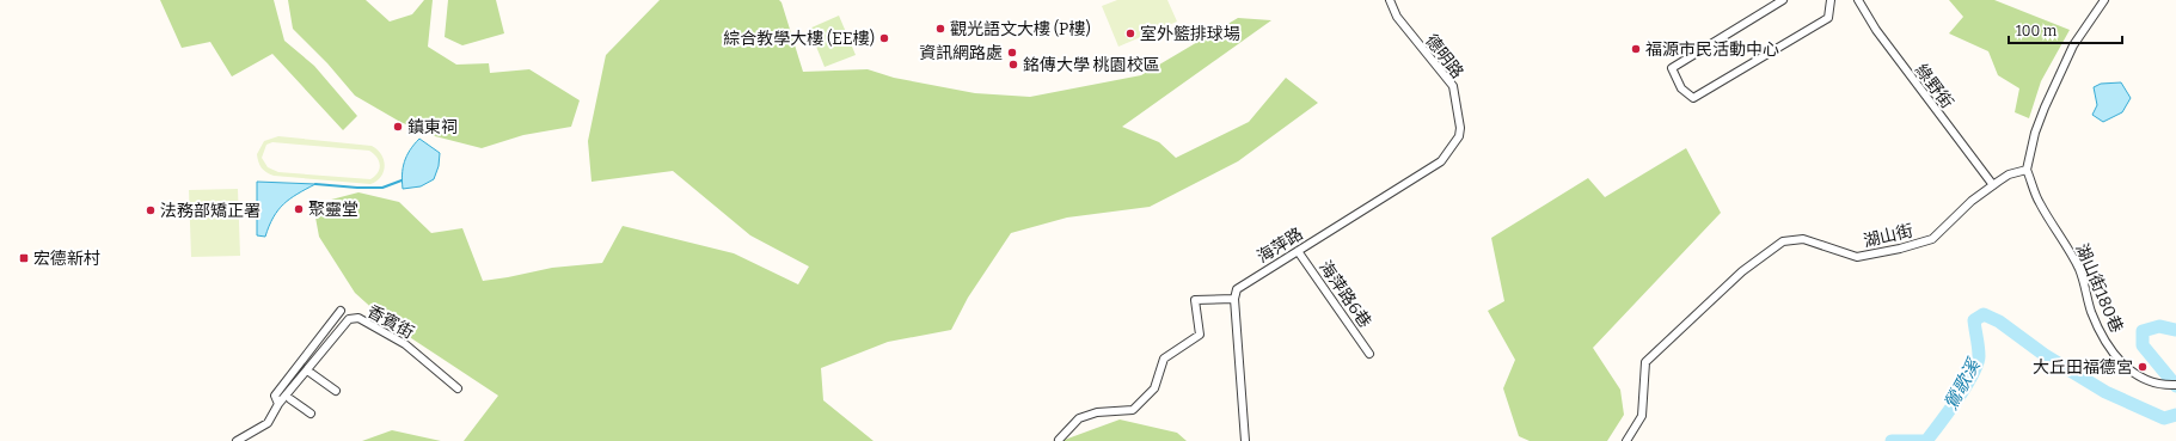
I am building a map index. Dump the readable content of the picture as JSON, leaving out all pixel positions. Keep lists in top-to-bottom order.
{
  "streets": {
    "street": [
      "德明路",
      "綠野街",
      "湖山街",
      "海萍路",
      "湖山街180巷",
      "海萍路6巷",
      "香賓街"
    ]
  },
  "crossings": [
    ["德明路", "海萍路"],
    ["綠野街", "湖山街"],
    ["湖山街", "湖山街180巷"],
    ["海萍路", "海萍路6巷"]
  ],
  "water": ["鶯歌溪"],
  "places": {
    "other": [
      "觀光語文大樓 (P樓)",
      "室外籃排球場",
      "綜合教學大樓 (EE樓)",
      "福源市民活動中心",
      "資訊網路處",
      "銘傳大學 桃園校區",
      "鎮東祠",
      "聚靈堂",
      "法務部矯正署",
      "大丘田福德宮"
    ],
    "transit": ["宏德新村"]
  },
  "scale_bar": "100 m"
}
